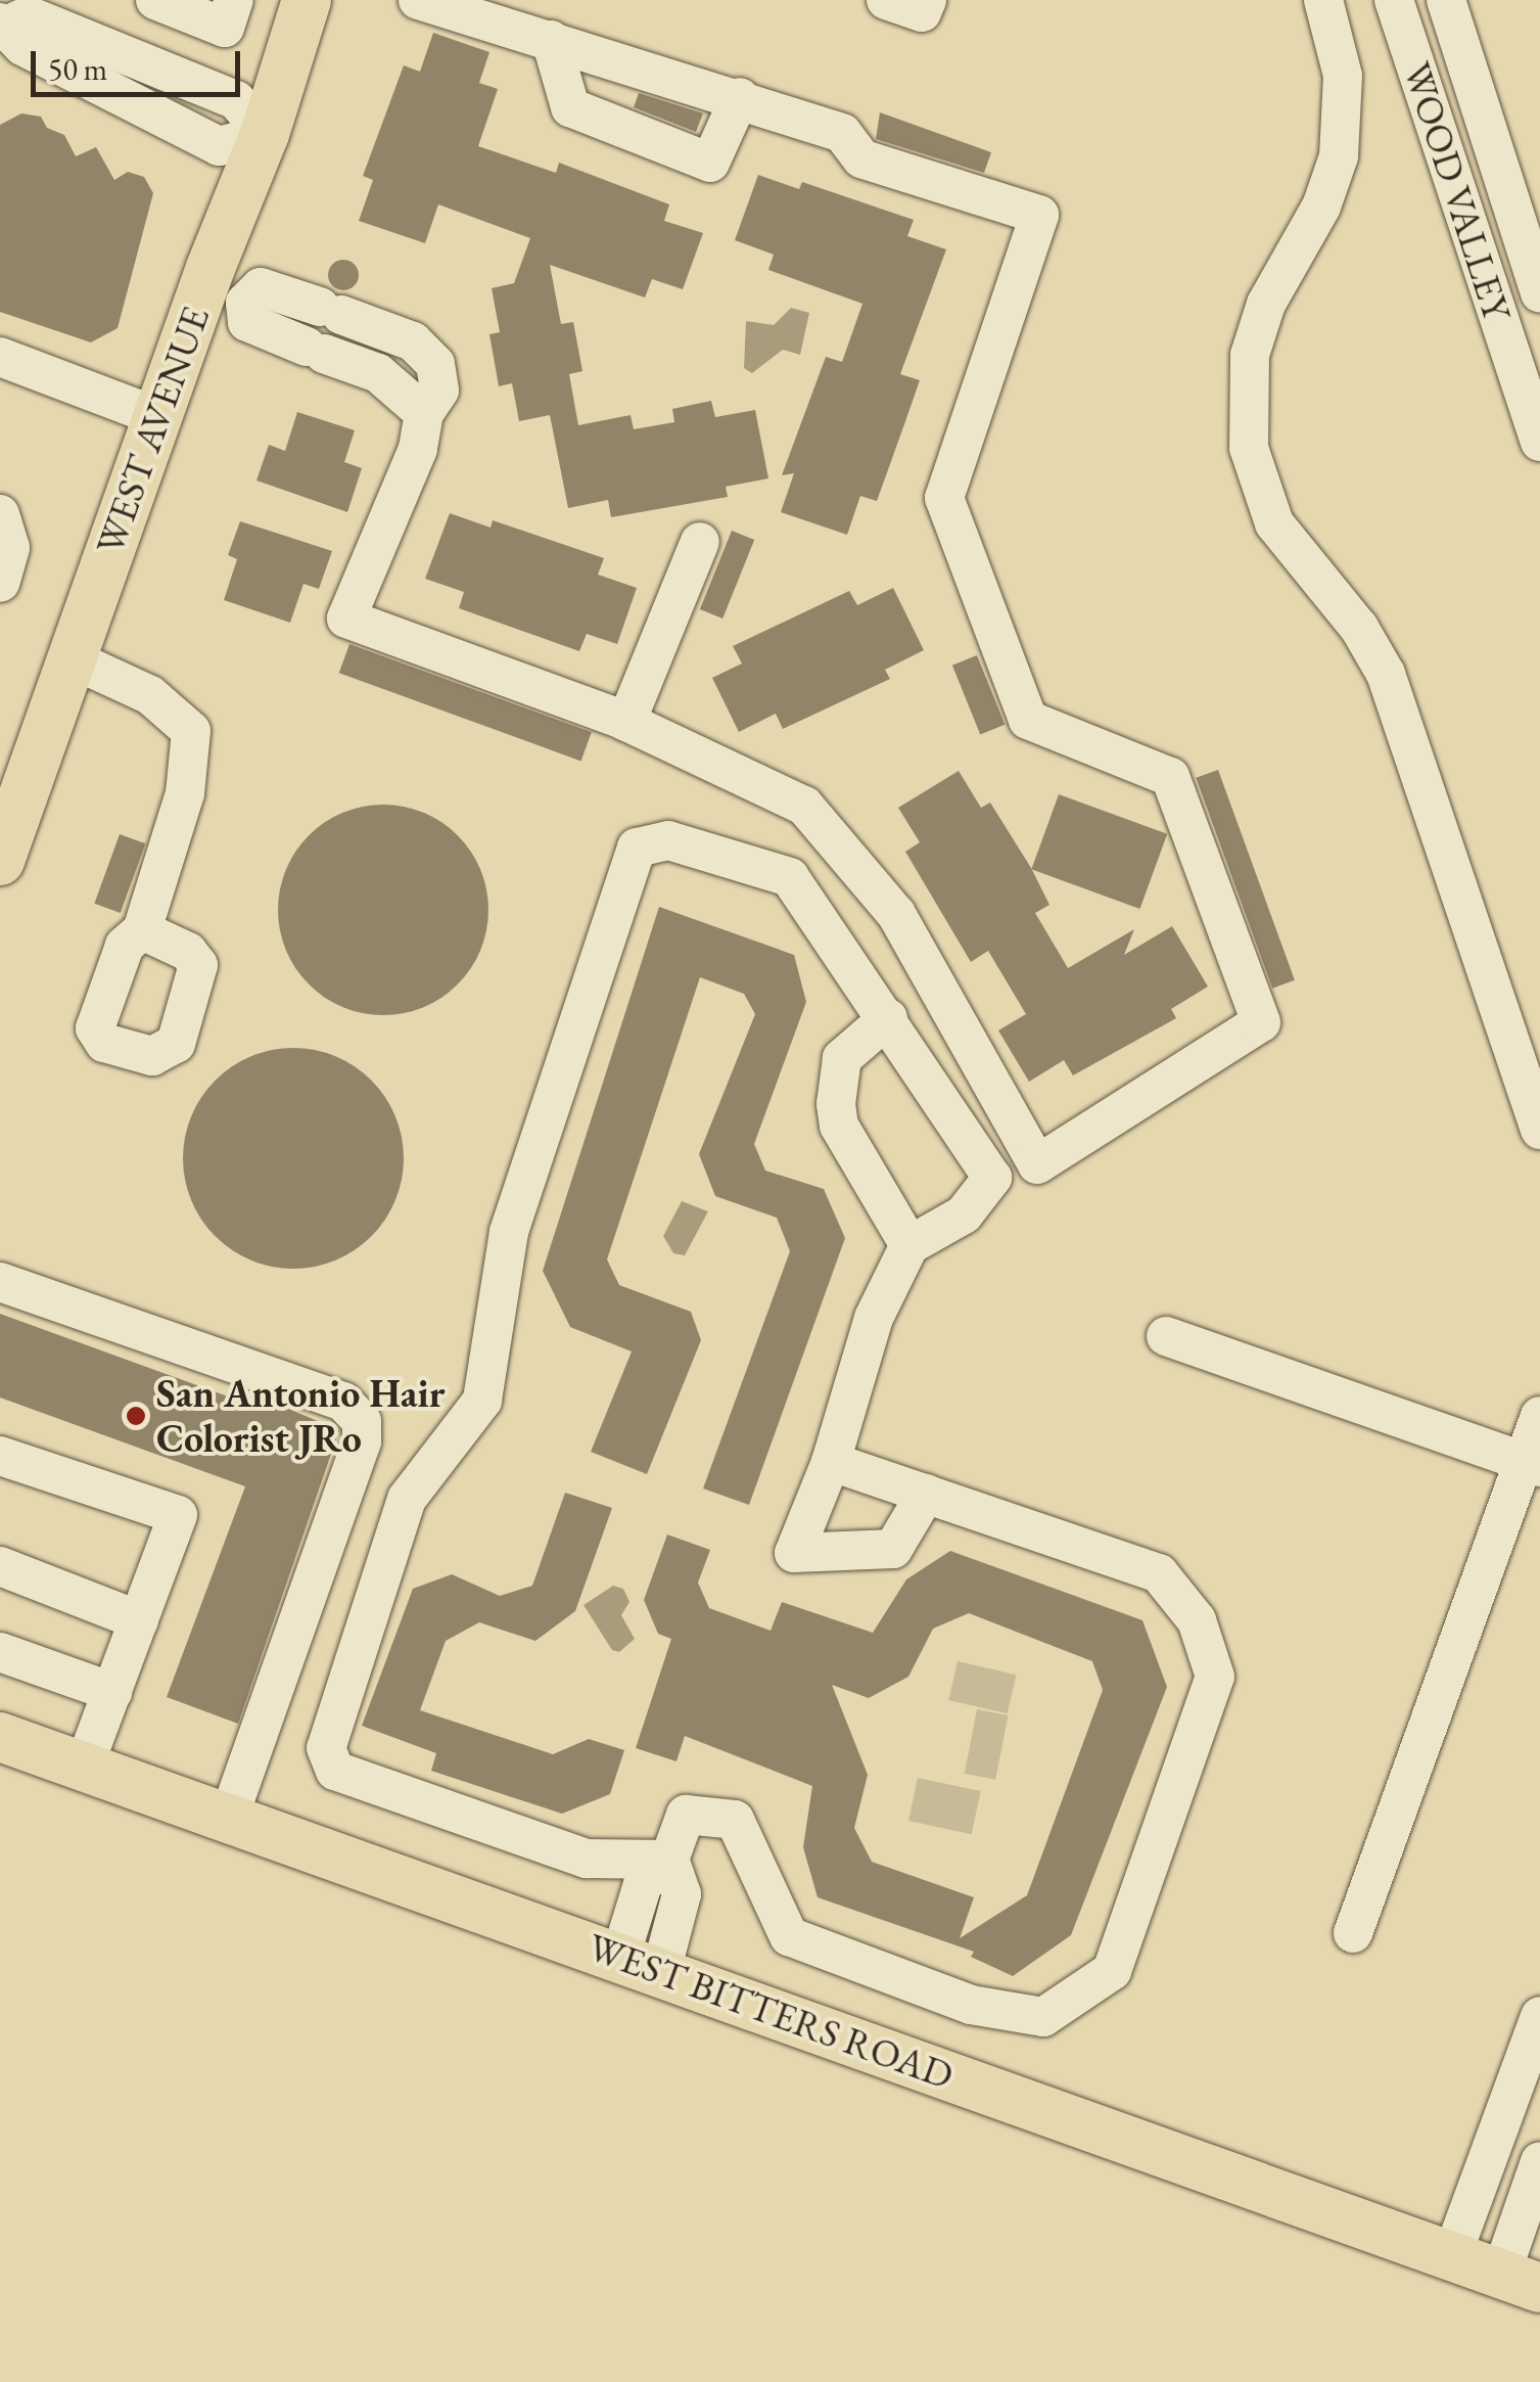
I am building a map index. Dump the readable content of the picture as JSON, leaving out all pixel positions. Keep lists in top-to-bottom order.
{
  "streets": {
    "main road": ["WEST AVENUE", "WEST BITTERS ROAD"],
    "street": ["WOOD VALLEY"]
  },
  "places": ["San Antonio Hair Colorist JRo"],
  "scale_bar": "50 m"
}
